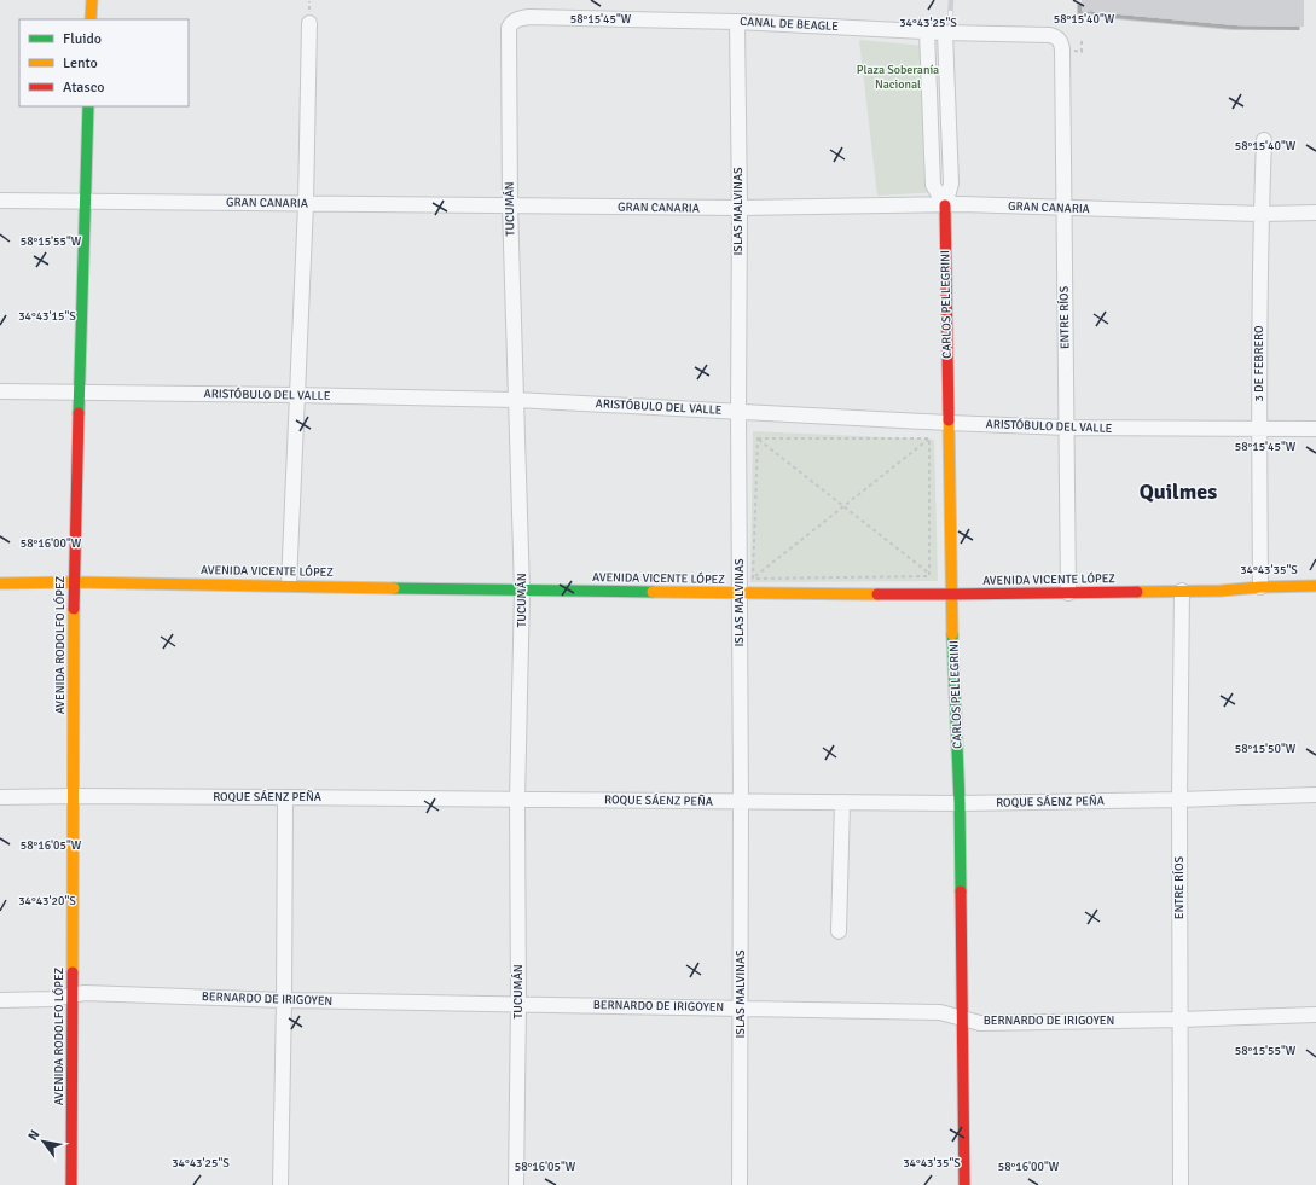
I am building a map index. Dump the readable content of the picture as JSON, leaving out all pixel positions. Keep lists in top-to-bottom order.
{
  "streets": {
    "main road": ["CARLOS PELLEGRINI", "AVENIDA VICENTE LÓPEZ", "AVENIDA RODOLFO LÓPEZ"],
    "street": [
      "CANAL DE BEAGLE",
      "GRAN CANARIA",
      "TUCUMÁN",
      "ISLAS MALVINAS",
      "ENTRE RÍOS",
      "3 DE FEBRERO",
      "ARISTÓBULO DEL VALLE",
      "ROQUE SÁENZ PEÑA",
      "BERNARDO DE IRIGOYEN"
    ]
  },
  "crossings": [
    ["CANAL DE BEAGLE", "TUCUMÁN"],
    ["CANAL DE BEAGLE", "ISLAS MALVINAS"],
    ["CANAL DE BEAGLE", "CARLOS PELLEGRINI"],
    ["CANAL DE BEAGLE", "ENTRE RÍOS"],
    ["GRAN CANARIA", "TUCUMÁN"],
    ["GRAN CANARIA", "ISLAS MALVINAS"],
    ["GRAN CANARIA", "CARLOS PELLEGRINI"],
    ["GRAN CANARIA", "ENTRE RÍOS"],
    ["GRAN CANARIA", "3 DE FEBRERO"],
    ["GRAN CANARIA", "AVENIDA RODOLFO LÓPEZ"],
    ["TUCUMÁN", "ARISTÓBULO DEL VALLE"],
    ["TUCUMÁN", "AVENIDA VICENTE LÓPEZ"],
    ["TUCUMÁN", "ROQUE SÁENZ PEÑA"],
    ["TUCUMÁN", "BERNARDO DE IRIGOYEN"],
    ["ISLAS MALVINAS", "ARISTÓBULO DEL VALLE"],
    ["ISLAS MALVINAS", "AVENIDA VICENTE LÓPEZ"],
    ["ISLAS MALVINAS", "ROQUE SÁENZ PEÑA"],
    ["ISLAS MALVINAS", "BERNARDO DE IRIGOYEN"],
    ["CARLOS PELLEGRINI", "ARISTÓBULO DEL VALLE"],
    ["CARLOS PELLEGRINI", "AVENIDA VICENTE LÓPEZ"],
    ["CARLOS PELLEGRINI", "ROQUE SÁENZ PEÑA"],
    ["CARLOS PELLEGRINI", "BERNARDO DE IRIGOYEN"],
    ["ENTRE RÍOS", "ARISTÓBULO DEL VALLE"],
    ["ENTRE RÍOS", "AVENIDA VICENTE LÓPEZ"],
    ["ENTRE RÍOS", "ROQUE SÁENZ PEÑA"],
    ["ENTRE RÍOS", "BERNARDO DE IRIGOYEN"],
    ["3 DE FEBRERO", "ARISTÓBULO DEL VALLE"],
    ["3 DE FEBRERO", "AVENIDA VICENTE LÓPEZ"],
    ["ARISTÓBULO DEL VALLE", "AVENIDA RODOLFO LÓPEZ"],
    ["AVENIDA VICENTE LÓPEZ", "AVENIDA RODOLFO LÓPEZ"],
    ["AVENIDA RODOLFO LÓPEZ", "ROQUE SÁENZ PEÑA"],
    ["AVENIDA RODOLFO LÓPEZ", "BERNARDO DE IRIGOYEN"]
  ],
  "districts": ["Quilmes"],
  "parks": ["Plaza Soberanía Nacional"],
  "legend": ["Fluido", "Lento", "Atasco"],
  "north": "top left",
  "coordinates": [
    "58°15'45\"W",
    "58°15'40\"W",
    "34°43'25\"S",
    "58°15'55\"W",
    "34°43'15\"S",
    "58°16'00\"W",
    "34°43'35\"S",
    "58°15'50\"W",
    "58°16'05\"W",
    "34°43'20\"S"
  ]
}
